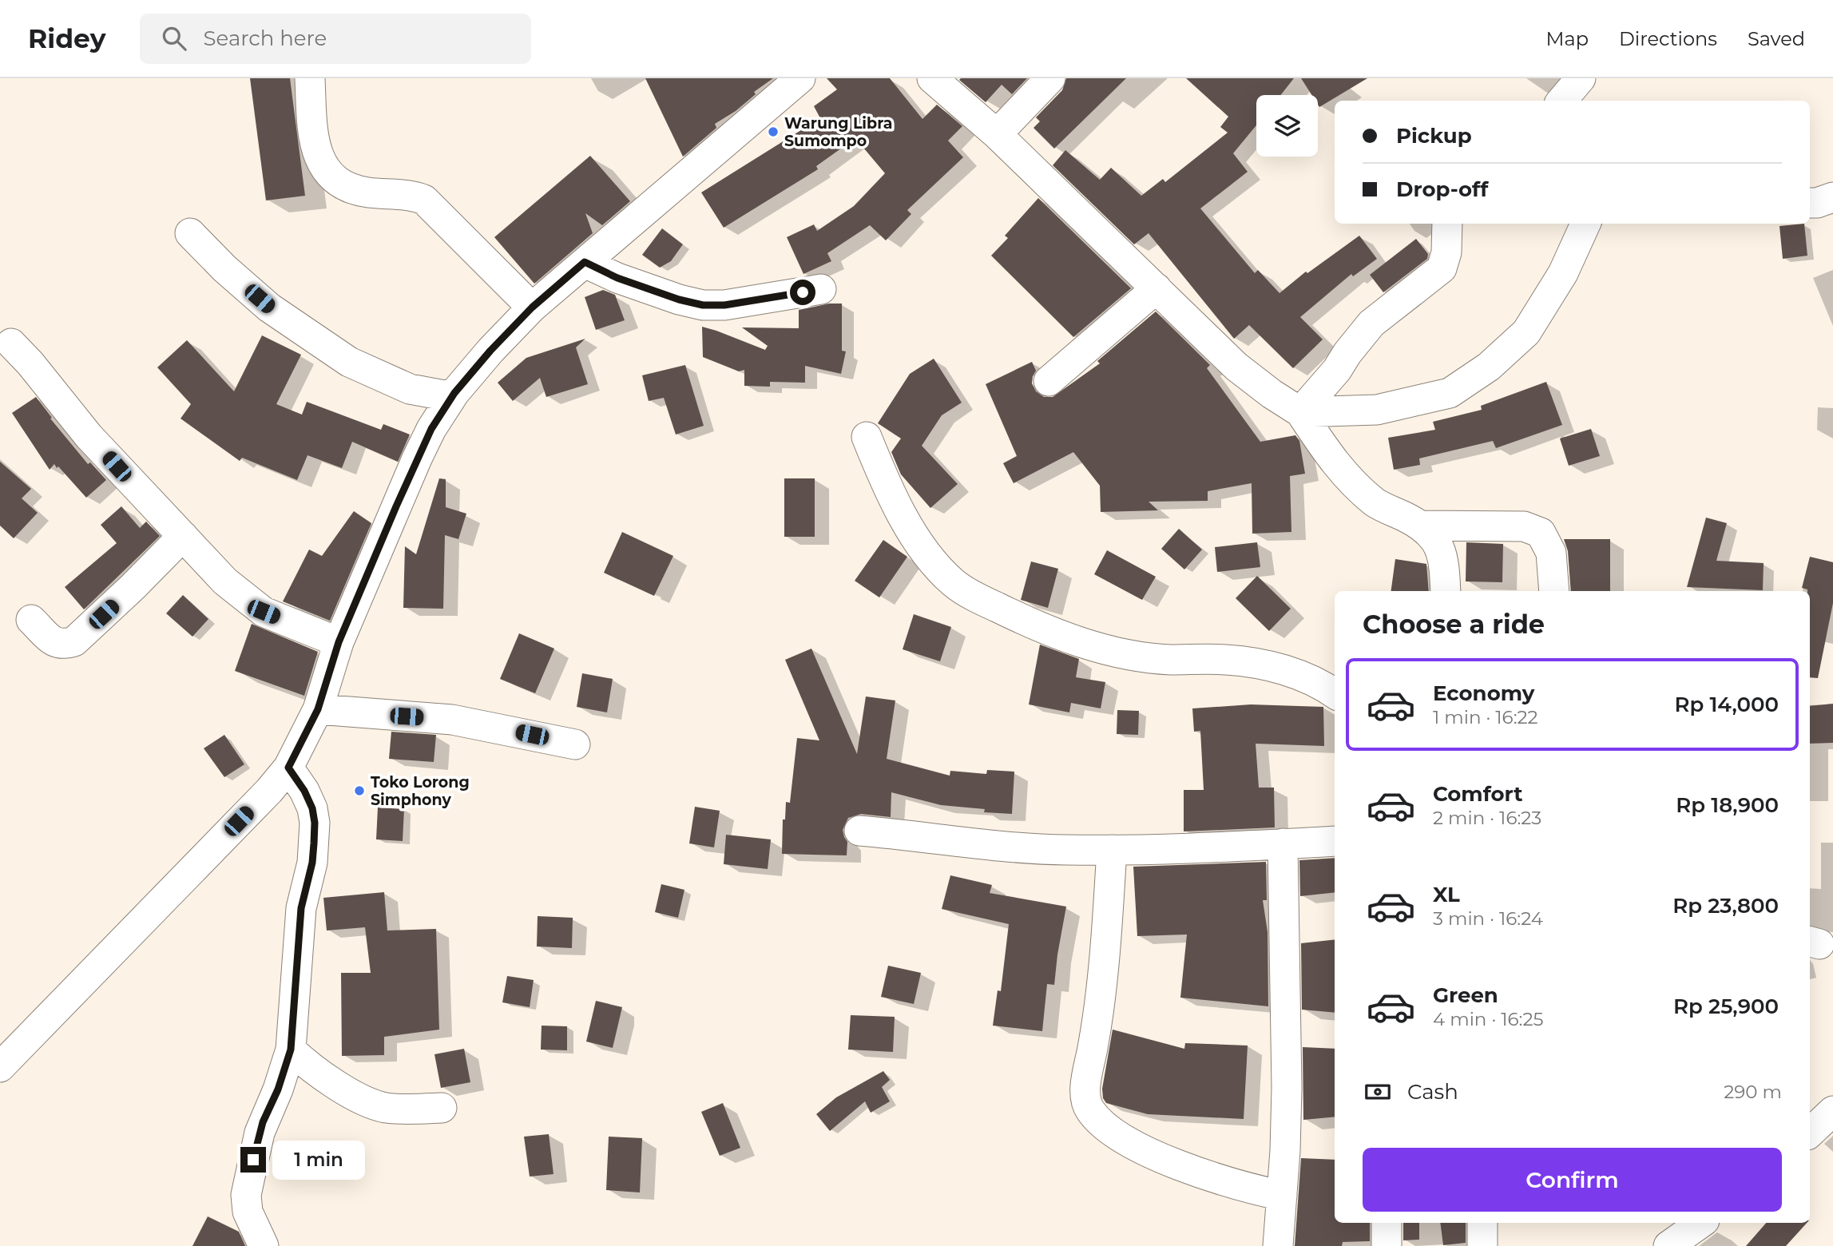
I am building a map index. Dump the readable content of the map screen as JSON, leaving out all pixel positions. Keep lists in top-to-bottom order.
{
  "places": ["Warung Libra Sumompo", "Toko Lorong Simphony"],
  "page": {
    "header": "Ridey",
    "search": "Search here",
    "nav": ["Map", "Directions", "Saved"],
    "banner": ["Pickup", "Drop-off"],
    "heading": "Choose a ride",
    "list": [
      {
        "name": "Economy",
        "note": "1 min · 16:22",
        "value": "Rp 14,000"
      },
      {
        "name": "Comfort",
        "note": "2 min · 16:23",
        "value": "Rp 18,900"
      },
      {
        "name": "XL",
        "note": "3 min · 16:24",
        "value": "Rp 23,800"
      },
      {
        "name": "Green",
        "note": "4 min · 16:25",
        "value": "Rp 25,900"
      }
    ],
    "pay": ["Cash", "290 m"],
    "buttons": "Confirm",
    "bubble": "1 min"
  }
}
